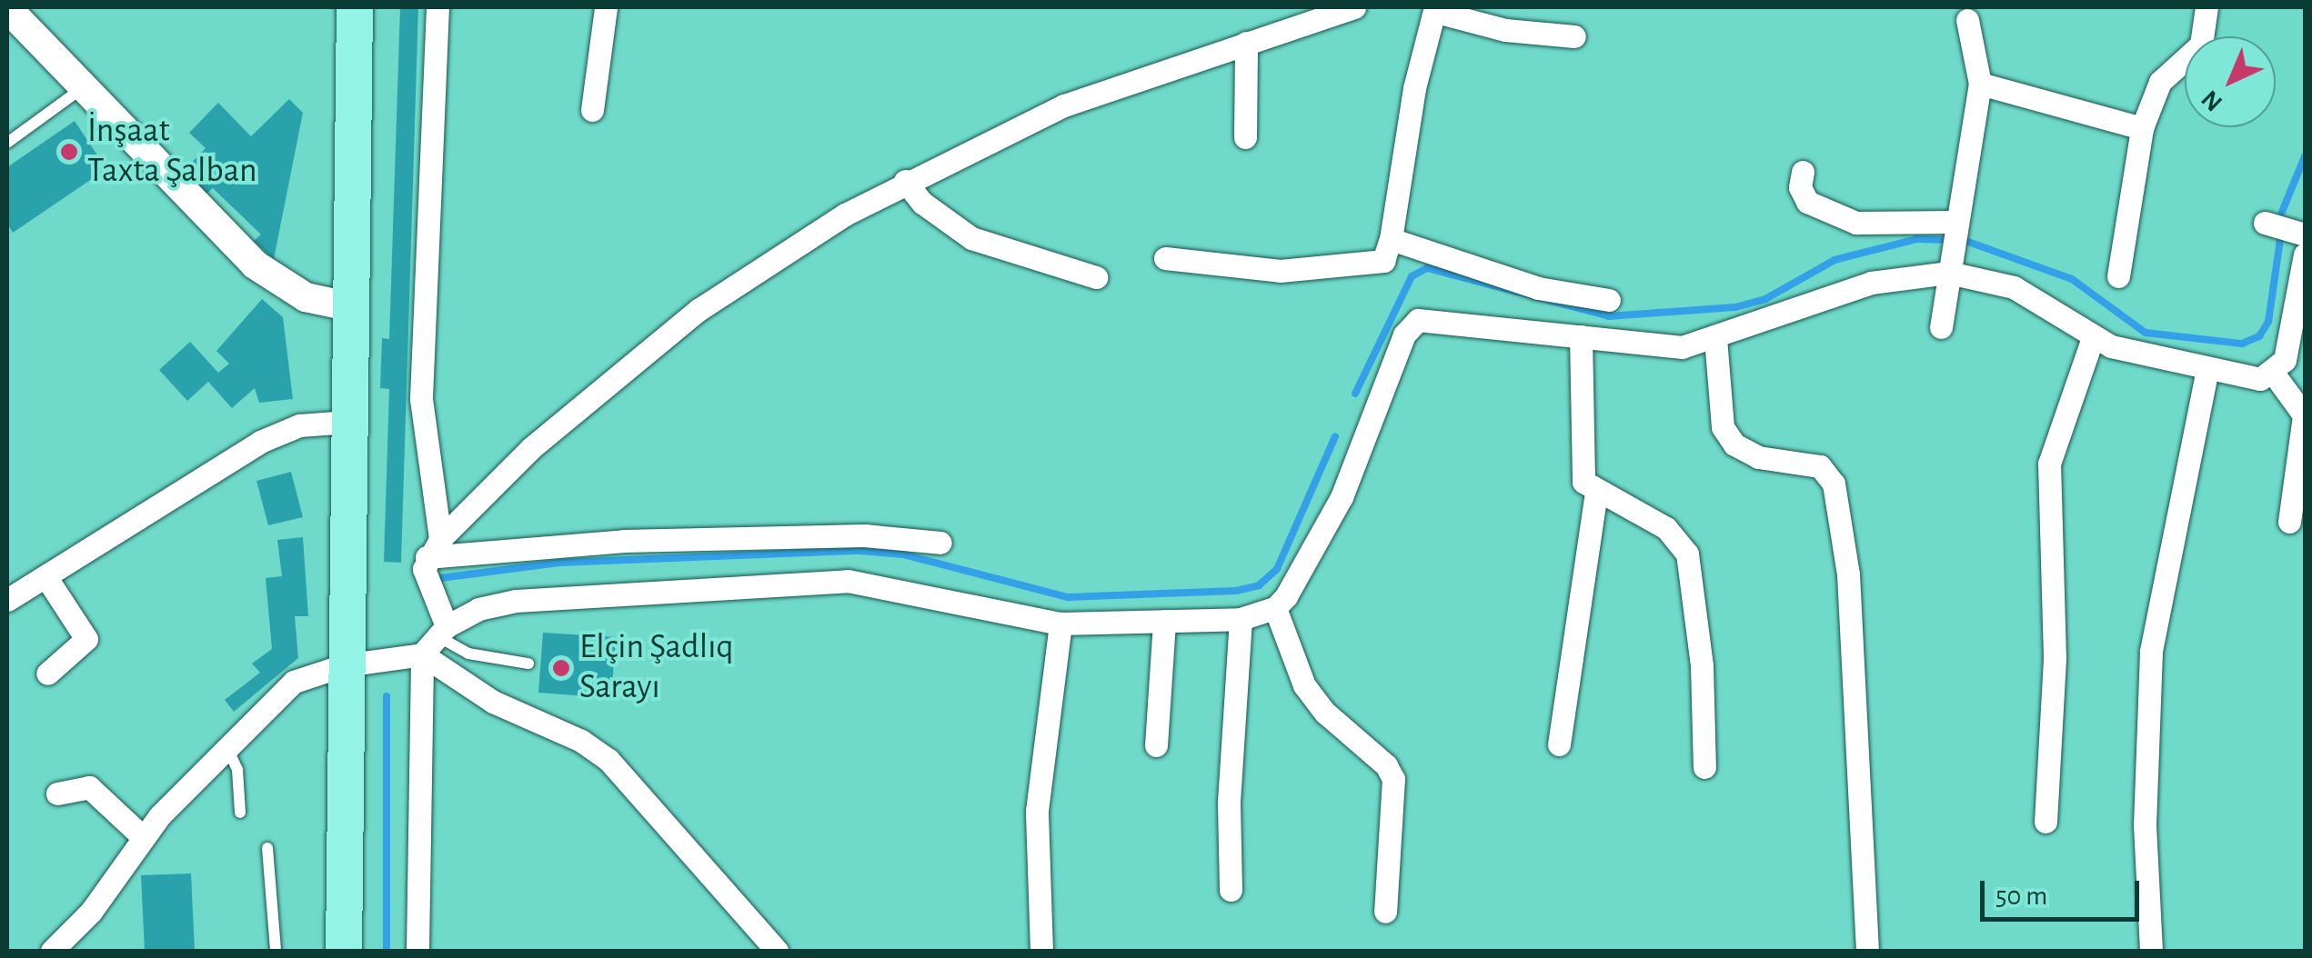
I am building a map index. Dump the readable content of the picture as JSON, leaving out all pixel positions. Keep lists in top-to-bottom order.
{
  "places": ["İnşaat Taxta Şalban", "Elçin Şadlıq Sarayı"],
  "scale_bar": "50 m",
  "north": "bottom left"
}
